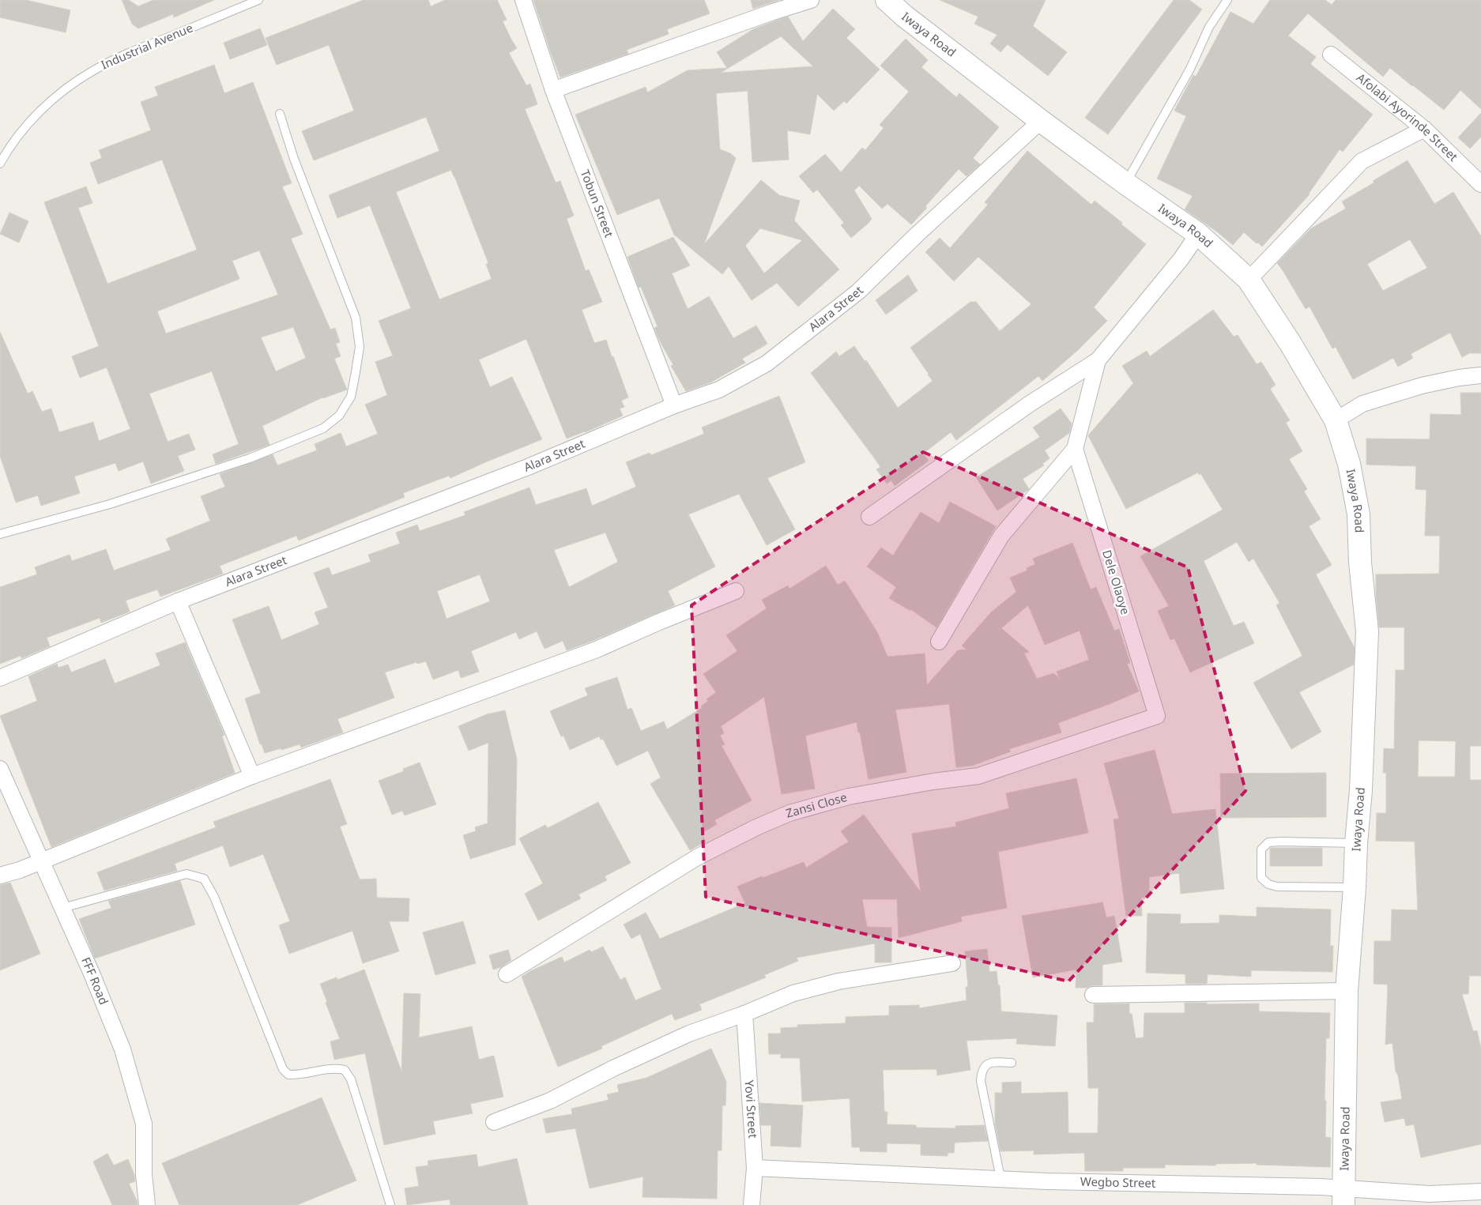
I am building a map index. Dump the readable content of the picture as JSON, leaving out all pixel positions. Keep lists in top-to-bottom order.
{
  "streets": {
    "street": [
      "Iwaya Road",
      "Afolabi Ayorinde Street",
      "Tobun Street",
      "Alara Street",
      "Dele Olaoye",
      "Zansi Close",
      "FFF Road",
      "Yovi Street",
      "Wegbo Street"
    ],
    "lane": ["Industrial Avenue"]
  },
  "crossings": [
    ["Iwaya Road", "Alara Street"],
    ["Iwaya Road", "Wegbo Street"],
    ["Tobun Street", "Alara Street"],
    ["Dele Olaoye", "Zansi Close"],
    ["Yovi Street", "Wegbo Street"]
  ]
}
